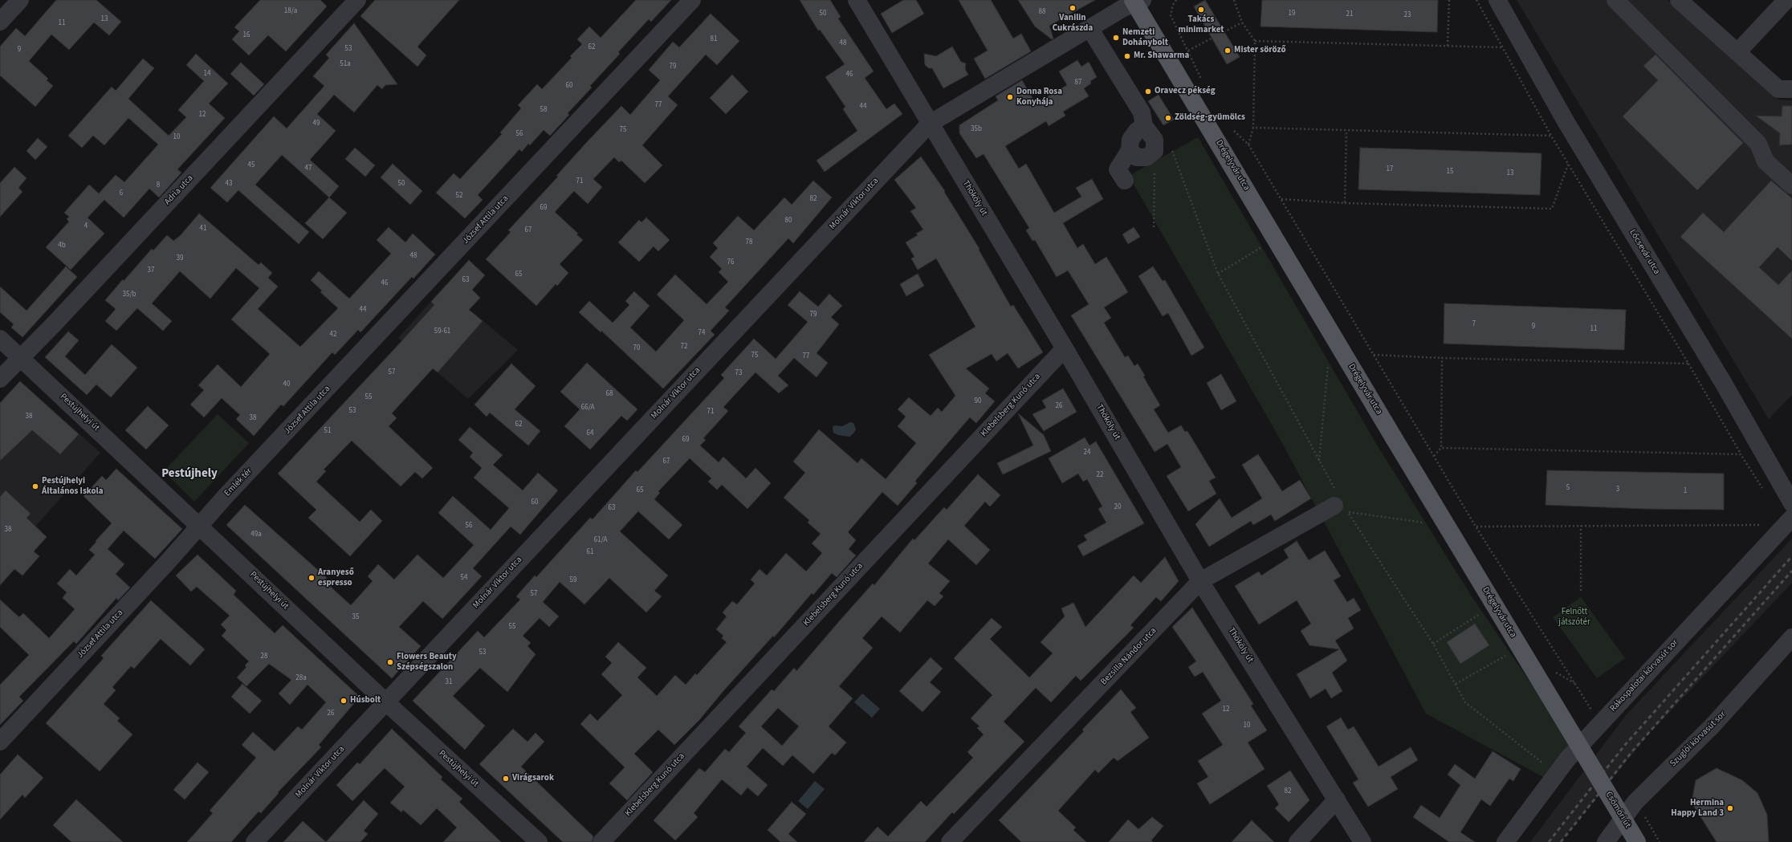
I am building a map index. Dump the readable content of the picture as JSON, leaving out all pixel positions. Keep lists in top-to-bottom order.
{
  "streets": {
    "main road": ["Drégelyvár utca", "Csömöri út"],
    "street": [
      "Adria utca",
      "Thököly út",
      "Molnár Viktor utca",
      "József Attila utca",
      "Lőcsevár utca",
      "Klebelsberg Kunó utca",
      "Pestújhelyi út",
      "Emlék tér",
      "Bezsilla Nándor utca",
      "Rákospalotai körvasút sor",
      "Szuglói körvasút sor"
    ]
  },
  "crossings": [
    ["Drégelyvár utca", "Molnár Viktor utca"],
    ["Drégelyvár utca", "Csömöri út"],
    ["Adria utca", "Pestújhelyi út"],
    ["Thököly út", "Molnár Viktor utca"],
    ["Thököly út", "Klebelsberg Kunó utca"],
    ["Thököly út", "Bezsilla Nándor utca"],
    ["Molnár Viktor utca", "Pestújhelyi út"],
    ["József Attila utca", "Pestújhelyi út"],
    ["József Attila utca", "Emlék tér"],
    ["Pestújhelyi út", "Emlék tér"]
  ],
  "districts": ["Pestújhely"],
  "parks": ["Felnőtt játszótér"],
  "places": [
    "Vanilin Cukrászda",
    "Takács minimarket",
    "Nemzeti Dohánybolt",
    "Mister söröző",
    "Mr. Shawarma",
    "Oravecz pékség",
    "Donna Rosa Konyhája",
    "Zöldség-gyümölcs",
    "Pestújhelyi Általános Iskola",
    "Aranyeső espresso",
    "Flowers Beauty Szépségszalon",
    "Húsbolt",
    "Virágsarok",
    "Hermina Happy Land 3"
  ],
  "house_numbers": [
    "18/a",
    "88",
    "50",
    "19",
    "21",
    "23",
    "13",
    "11",
    "16",
    "81",
    "48",
    "62",
    "53",
    "9",
    "51a",
    "79",
    "14",
    "46",
    "87",
    "60",
    "77",
    "44",
    "58",
    "12",
    "49",
    "35b",
    "75",
    "56",
    "10",
    "45",
    "47",
    "17",
    "15",
    "13",
    "71",
    "43",
    "50",
    "8",
    "6",
    "52",
    "82",
    "69",
    "80",
    "4",
    "41",
    "67",
    "78",
    "4b",
    "48",
    "39",
    "76",
    "37",
    "65",
    "63",
    "46",
    "35/b",
    "44",
    "79",
    "7",
    "9",
    "11",
    "59-61",
    "74",
    "42",
    "72",
    "70",
    "75",
    "77",
    "57",
    "73",
    "40",
    "68",
    "55",
    "90",
    "26",
    "66/A",
    "53",
    "71",
    "38",
    "38",
    "62",
    "51",
    "64",
    "69",
    "24",
    "67",
    "22",
    "5",
    "3",
    "65",
    "1",
    "60",
    "20",
    "63",
    "56",
    "38",
    "49a",
    "61/A",
    "61",
    "54",
    "59",
    "57",
    "35",
    "55",
    "53",
    "28",
    "28a",
    "31",
    "12",
    "26",
    "10",
    "82"
  ]
}
